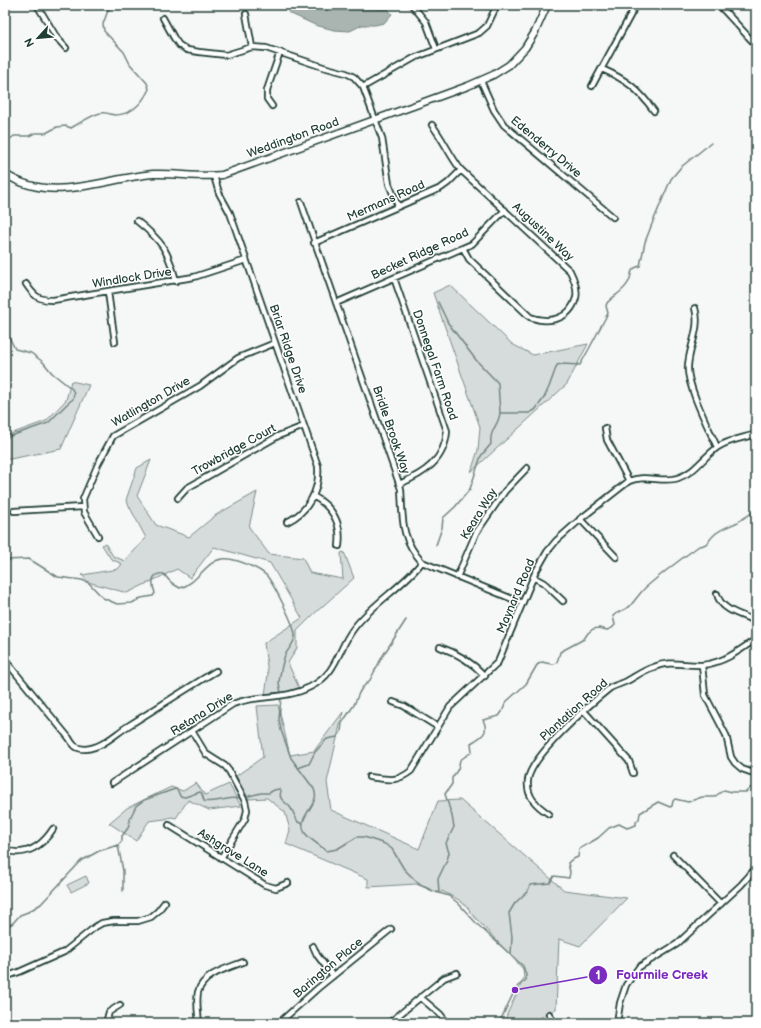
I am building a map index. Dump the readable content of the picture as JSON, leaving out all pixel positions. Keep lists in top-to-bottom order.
{
  "streets": {
    "main road": ["Weddington Road"],
    "street": [
      "Edenderry Drive",
      "Mermans Road",
      "Augustine Way",
      "Becket Ridge Road",
      "Windlock Drive",
      "Briar Ridge Drive",
      "Donnegal Farm Road",
      "Watlington Drive",
      "Bridle Brook Way",
      "Trowbridge Court",
      "Keara Way",
      "Maynard Road",
      "Plantation Road",
      "Retana Drive",
      "Ashgrove Lane",
      "Barington Place"
    ]
  },
  "crossings": [
    ["Weddington Road", "Edenderry Drive"],
    ["Weddington Road", "Briar Ridge Drive"],
    ["Mermans Road", "Augustine Way"],
    ["Mermans Road", "Bridle Brook Way"],
    ["Augustine Way", "Becket Ridge Road"],
    ["Becket Ridge Road", "Donnegal Farm Road"],
    ["Becket Ridge Road", "Bridle Brook Way"],
    ["Windlock Drive", "Briar Ridge Drive"],
    ["Briar Ridge Drive", "Watlington Drive"],
    ["Briar Ridge Drive", "Trowbridge Court"],
    ["Donnegal Farm Road", "Bridle Brook Way"],
    ["Bridle Brook Way", "Keara Way"],
    ["Bridle Brook Way", "Maynard Road"],
    ["Bridle Brook Way", "Retana Drive"]
  ],
  "places": ["Fourmile Creek"],
  "north": "bottom left"
}
